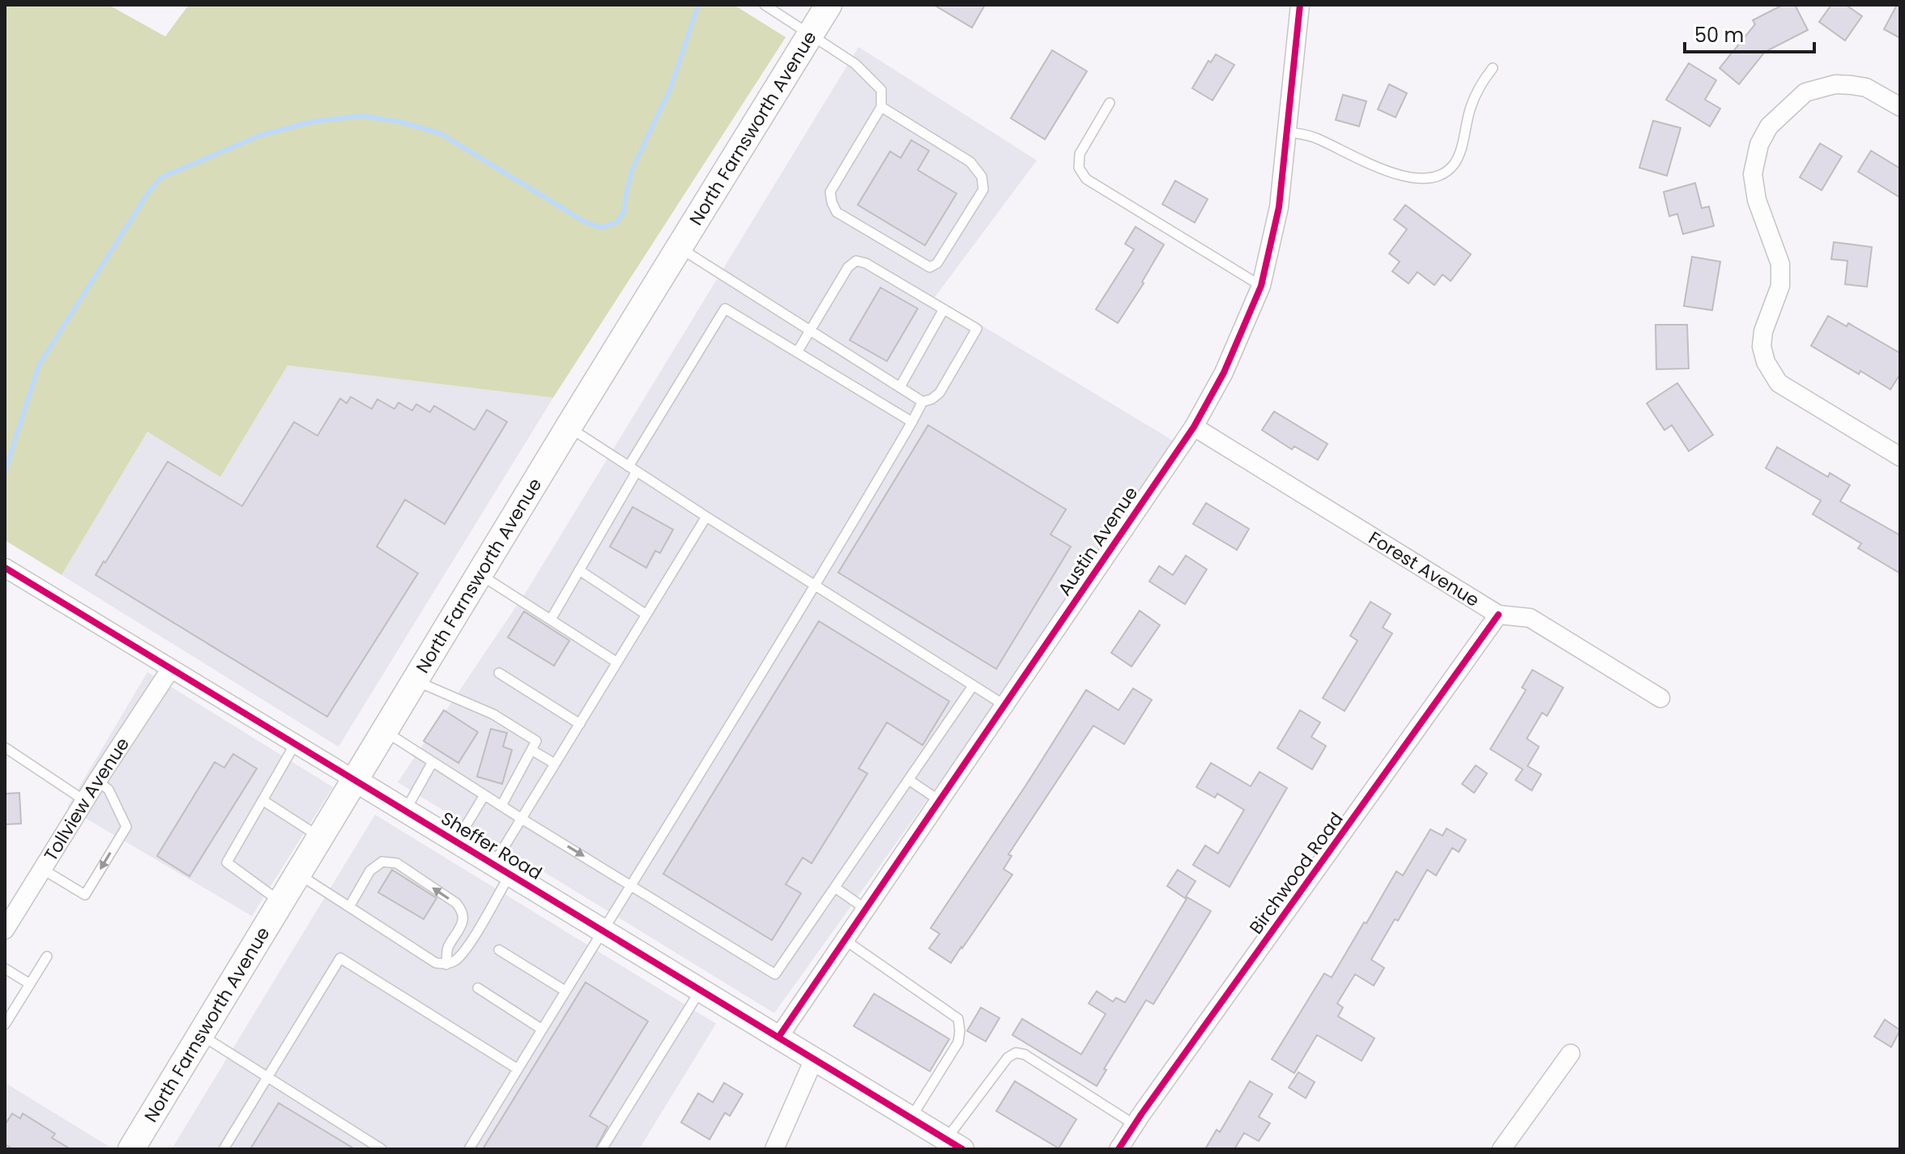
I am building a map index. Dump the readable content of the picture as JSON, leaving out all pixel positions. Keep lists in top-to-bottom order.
{
  "streets": {
    "main road": ["North Farnsworth Avenue"],
    "street": [
      "Austin Avenue",
      "Forest Avenue",
      "Tollview Avenue",
      "Sheffer Road",
      "Birchwood Road"
    ]
  },
  "crossings": [
    ["North Farnsworth Avenue", "Sheffer Road"],
    ["Austin Avenue", "Forest Avenue"],
    ["Austin Avenue", "Sheffer Road"],
    ["Forest Avenue", "Birchwood Road"],
    ["Tollview Avenue", "Sheffer Road"]
  ],
  "scale_bar": "50 m"
}
